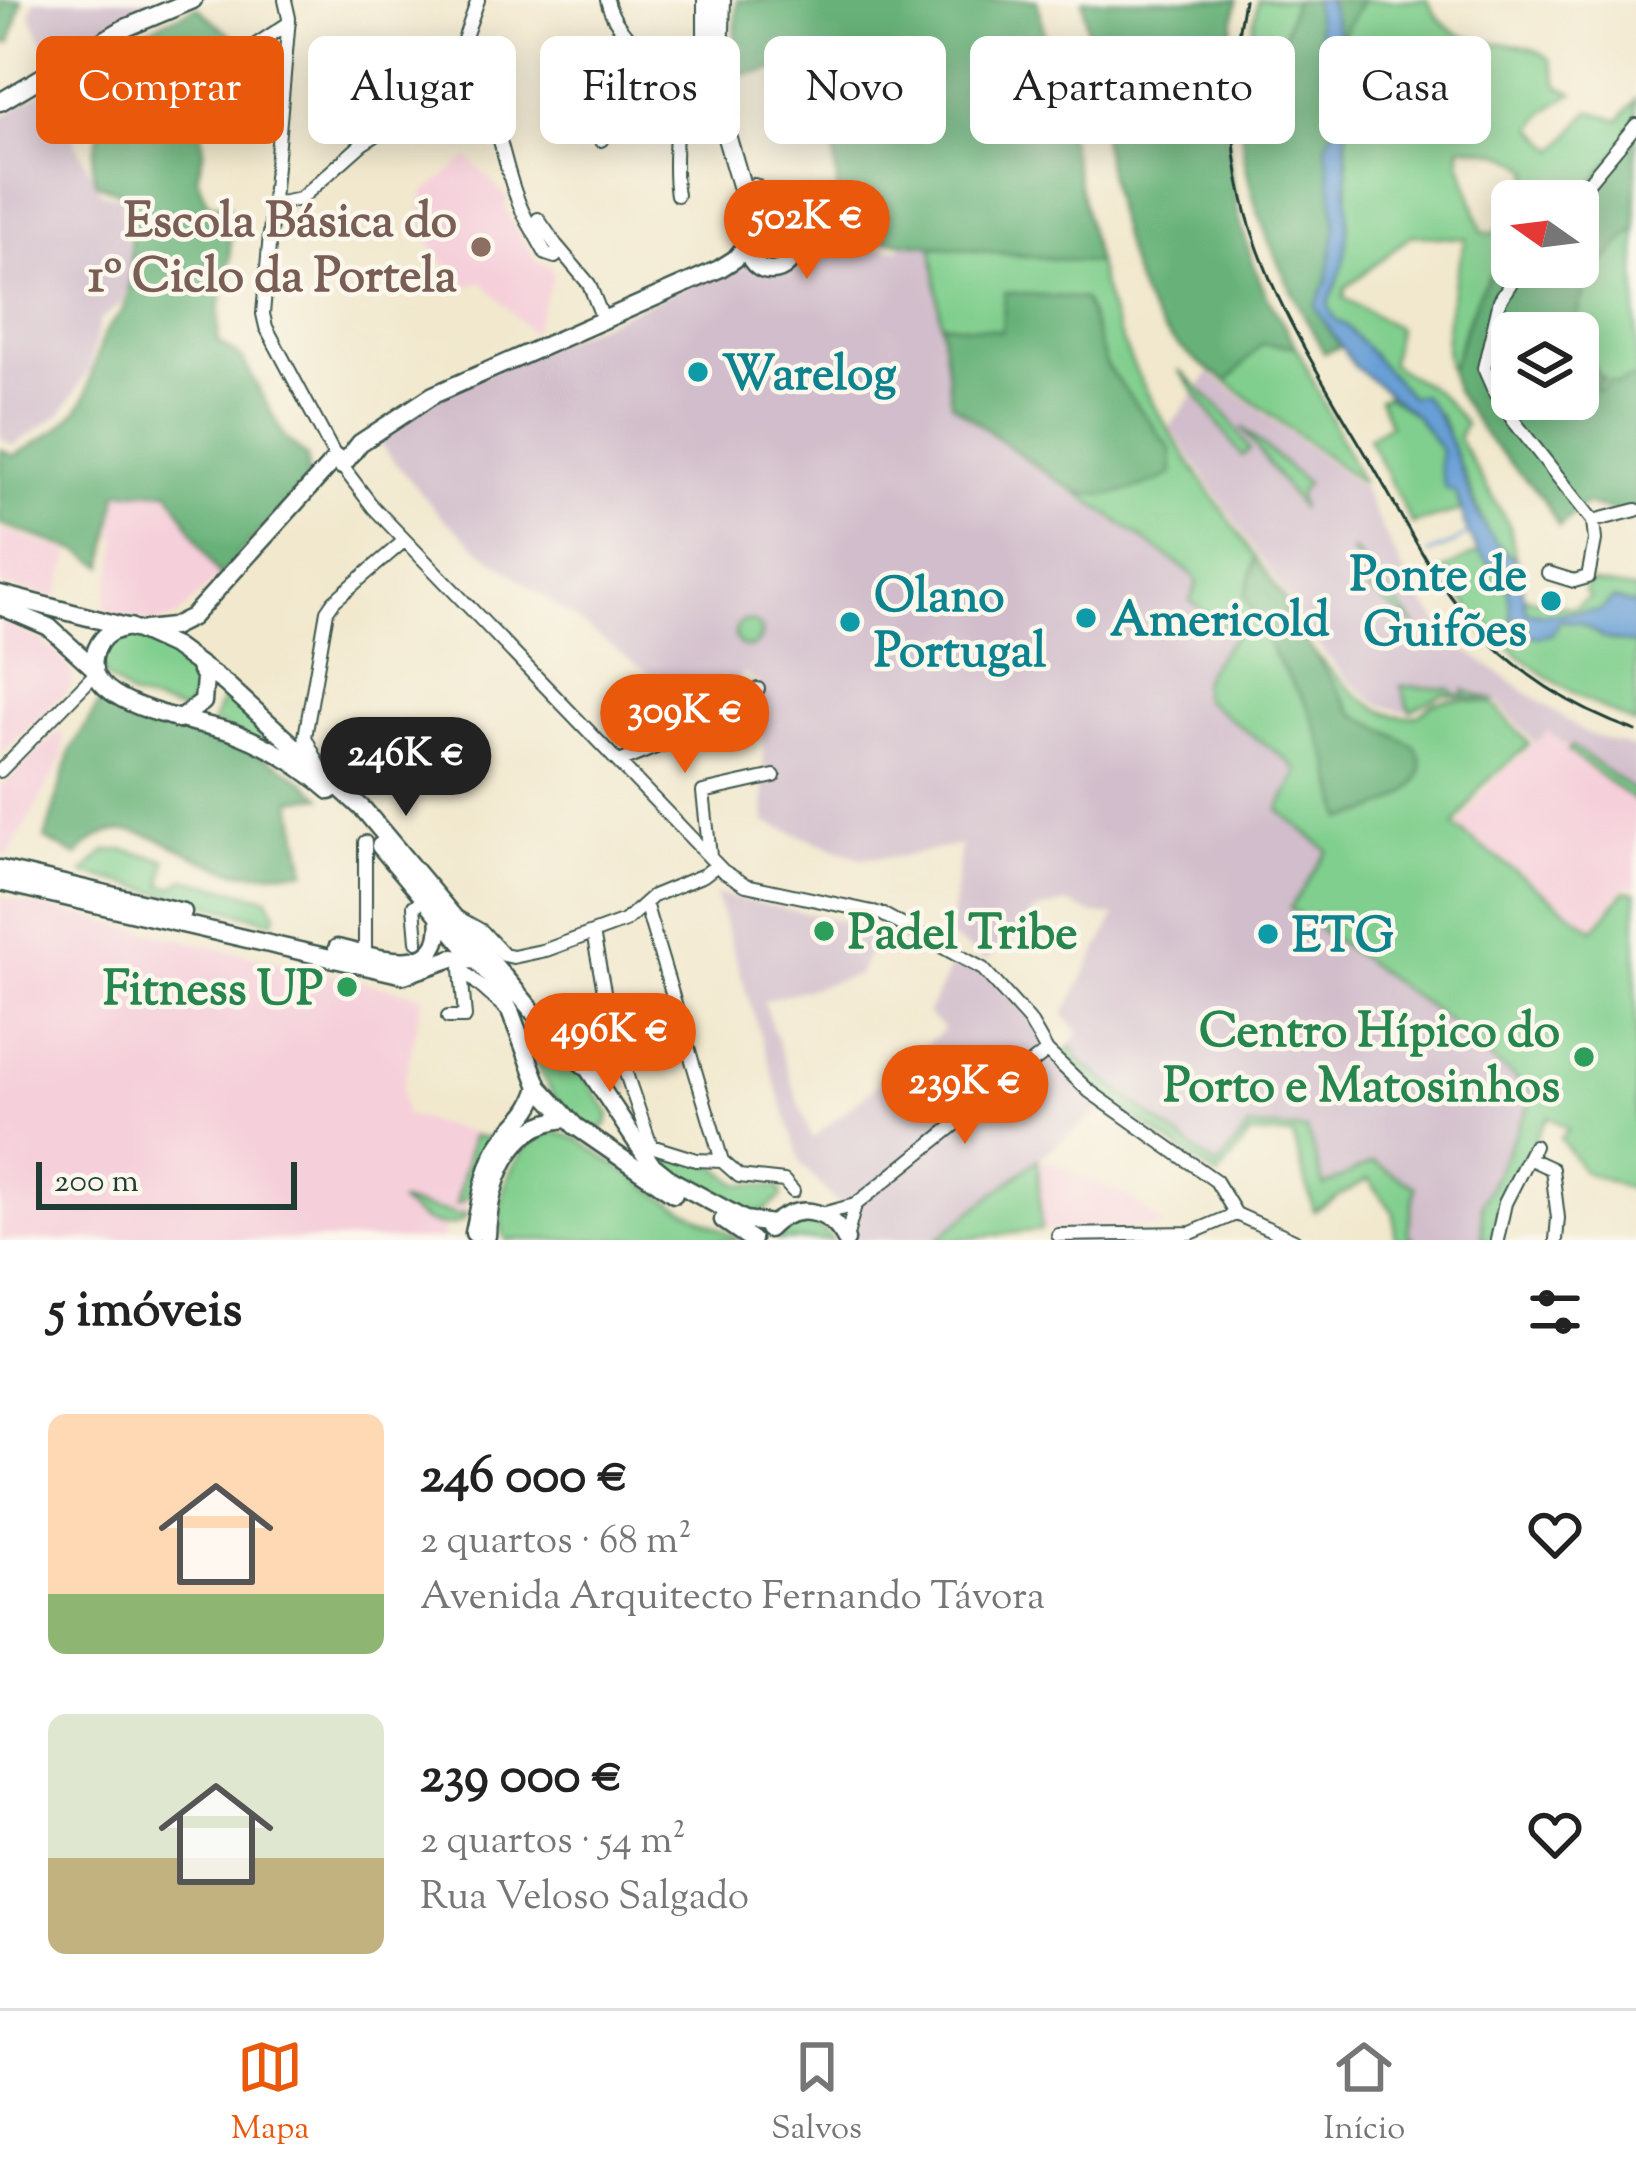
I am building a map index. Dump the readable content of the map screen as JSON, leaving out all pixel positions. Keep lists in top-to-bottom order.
{
  "places": [
    "Escola Básica do 1º Ciclo da Portela",
    "Warelog",
    "Ponte de Guifões",
    "Americold",
    "Olano Portugal",
    "Padel Tribe",
    "ETG",
    "Fitness UP",
    "Centro Hípico do Porto e Matosinhos"
  ],
  "scale_bar": "200 m",
  "north": "left",
  "page": {
    "chip": [
      "Comprar",
      "Alugar",
      "Filtros",
      "Novo",
      "Apartamento",
      "Casa"
    ],
    "price": [
      "502K €",
      "309K €",
      "246K €",
      "496K €",
      "239K €"
    ],
    "scale": "200 m",
    "heading": "5 imóveis",
    "list": [
      {
        "name": "246 000 €",
        "note": "2 quartos · 68 m² · Avenida Arquitecto Fernando Távora"
      },
      {
        "name": "239 000 €",
        "note": "2 quartos · 54 m² · Rua Veloso Salgado"
      }
    ],
    "tabs": ["Mapa", "Salvos", "Início"]
  }
}
